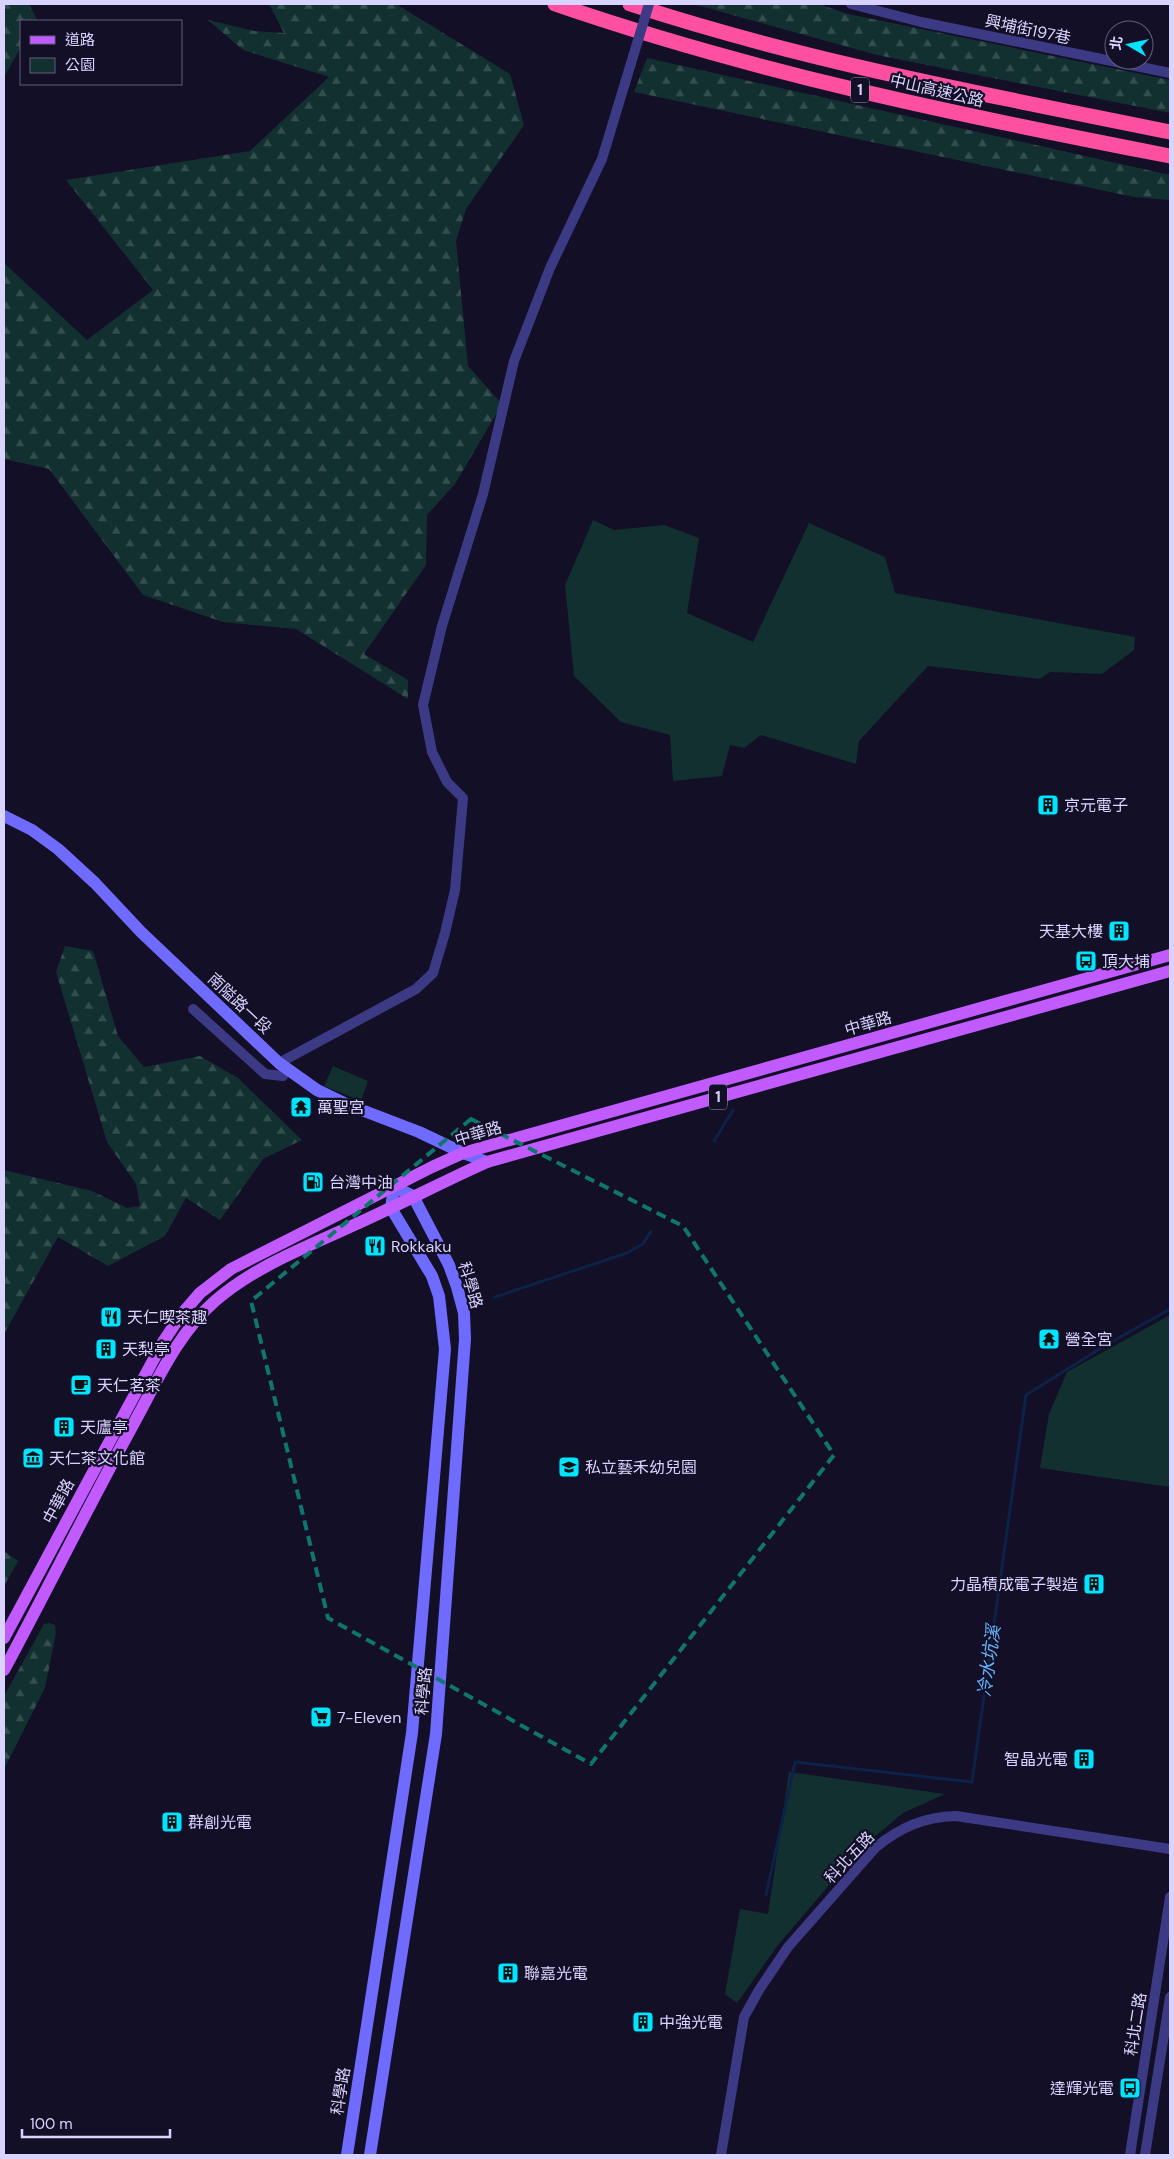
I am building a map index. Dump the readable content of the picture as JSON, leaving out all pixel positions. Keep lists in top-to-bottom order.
{
  "streets": {
    "highway": ["1", "中山高速公路"],
    "main road": ["中華路"],
    "street": [
      "興埔街197巷",
      "南隘路一段",
      "科學路",
      "科北五路",
      "科北二路"
    ]
  },
  "crossings": [
    ["南隘路一段", "中華路"],
    ["中華路", "科學路"]
  ],
  "water": ["冷水坑溪"],
  "places": {
    "building": [
      "京元電子",
      "天基大樓",
      "天梨亭",
      "天廬亭",
      "力晶積成電子製造",
      "智晶光電",
      "群創光電",
      "聯嘉光電",
      "中強光電"
    ],
    "bus stop": ["頂大埔", "達輝光電"],
    "temple": ["萬聖宮", "營全宮"],
    "fuel station": ["台灣中油"],
    "restaurant": ["Rokkaku", "天仁喫茶趣"],
    "cafe": ["天仁茗茶"],
    "museum": ["天仁茶文化館"],
    "school or university": ["私立藝禾幼兒園"],
    "supermarket": ["7-Eleven"]
  },
  "legend": ["道路", "公園"],
  "scale_bar": "100 m",
  "north": "left"
}
